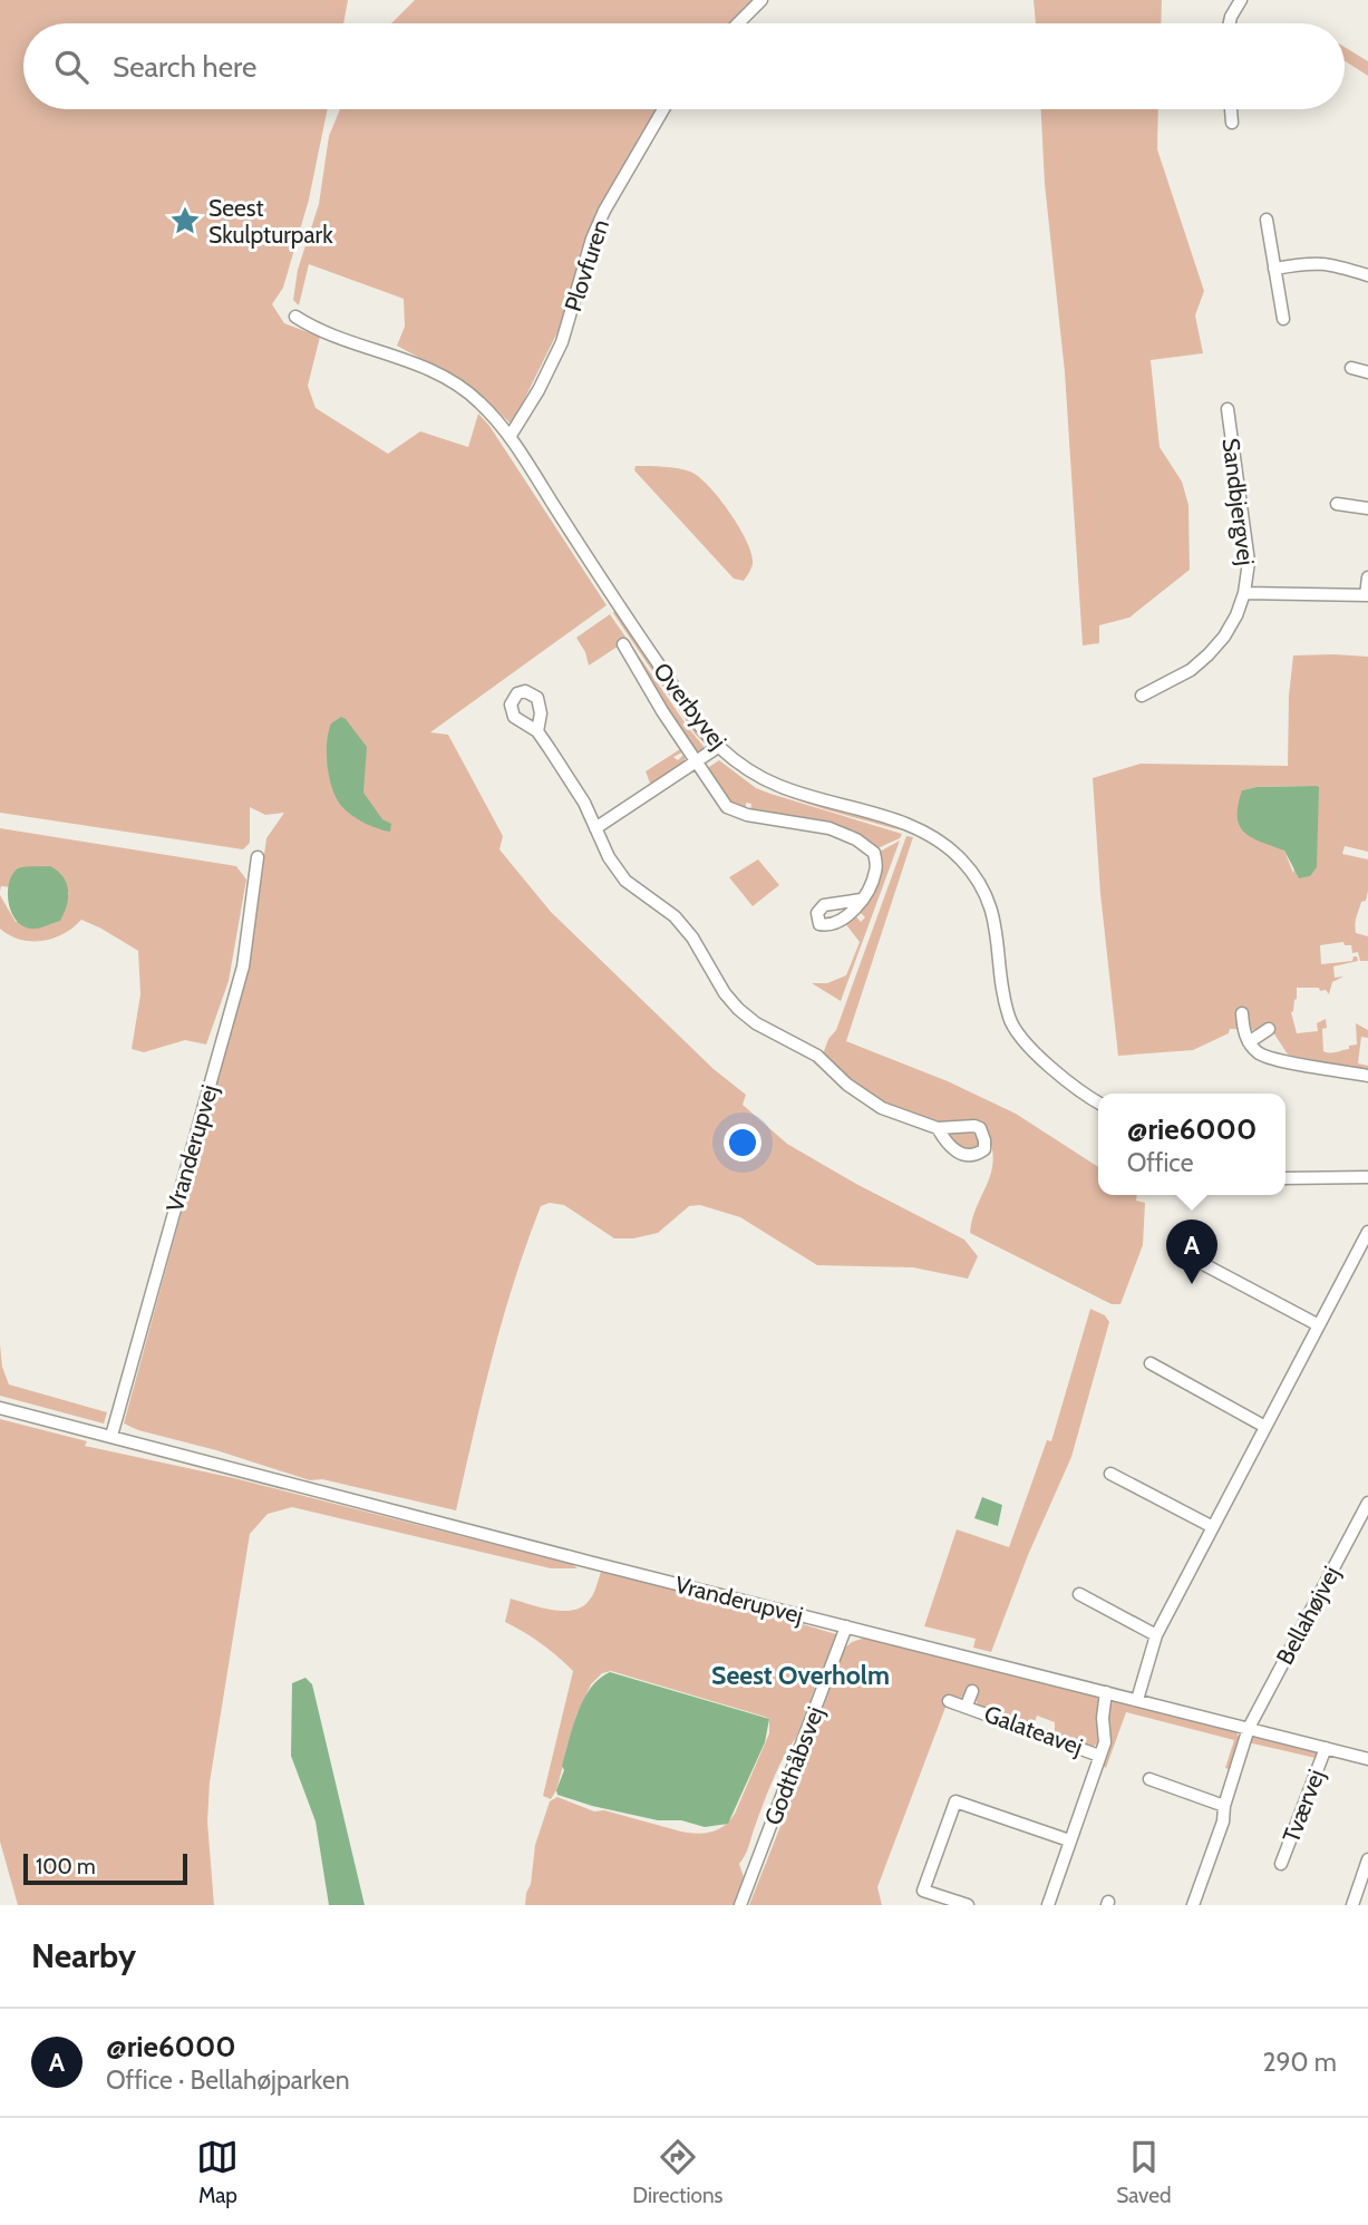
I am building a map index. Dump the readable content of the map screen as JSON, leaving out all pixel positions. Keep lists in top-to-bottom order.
{
  "streets": {
    "street": [
      "Plovfuren",
      "Sandbjergvej",
      "Overbyvej",
      "Vranderupvej",
      "Bellahøjvej",
      "Galateavej",
      "Godthåbsvej",
      "Tværvej"
    ]
  },
  "crossings": [
    ["Plovfuren", "Overbyvej"],
    ["Vranderupvej", "Bellahøjvej"],
    ["Vranderupvej", "Galateavej"],
    ["Vranderupvej", "Godthåbsvej"],
    ["Vranderupvej", "Tværvej"]
  ],
  "districts": ["Seest Overholm"],
  "places": {
    "place": ["Seest Skulpturpark"]
  },
  "scale_bar": "100 m",
  "page": {
    "search": "Search here",
    "popup": ["@rie6000", "Office"],
    "pins": "A",
    "scale": "100 m",
    "heading": "Nearby",
    "list": [
      {
        "mark": "A",
        "name": "@rie6000",
        "note": "Office · Bellahøjparken",
        "value": "290 m"
      }
    ],
    "nav": ["Map", "Directions", "Saved"]
  }
}
